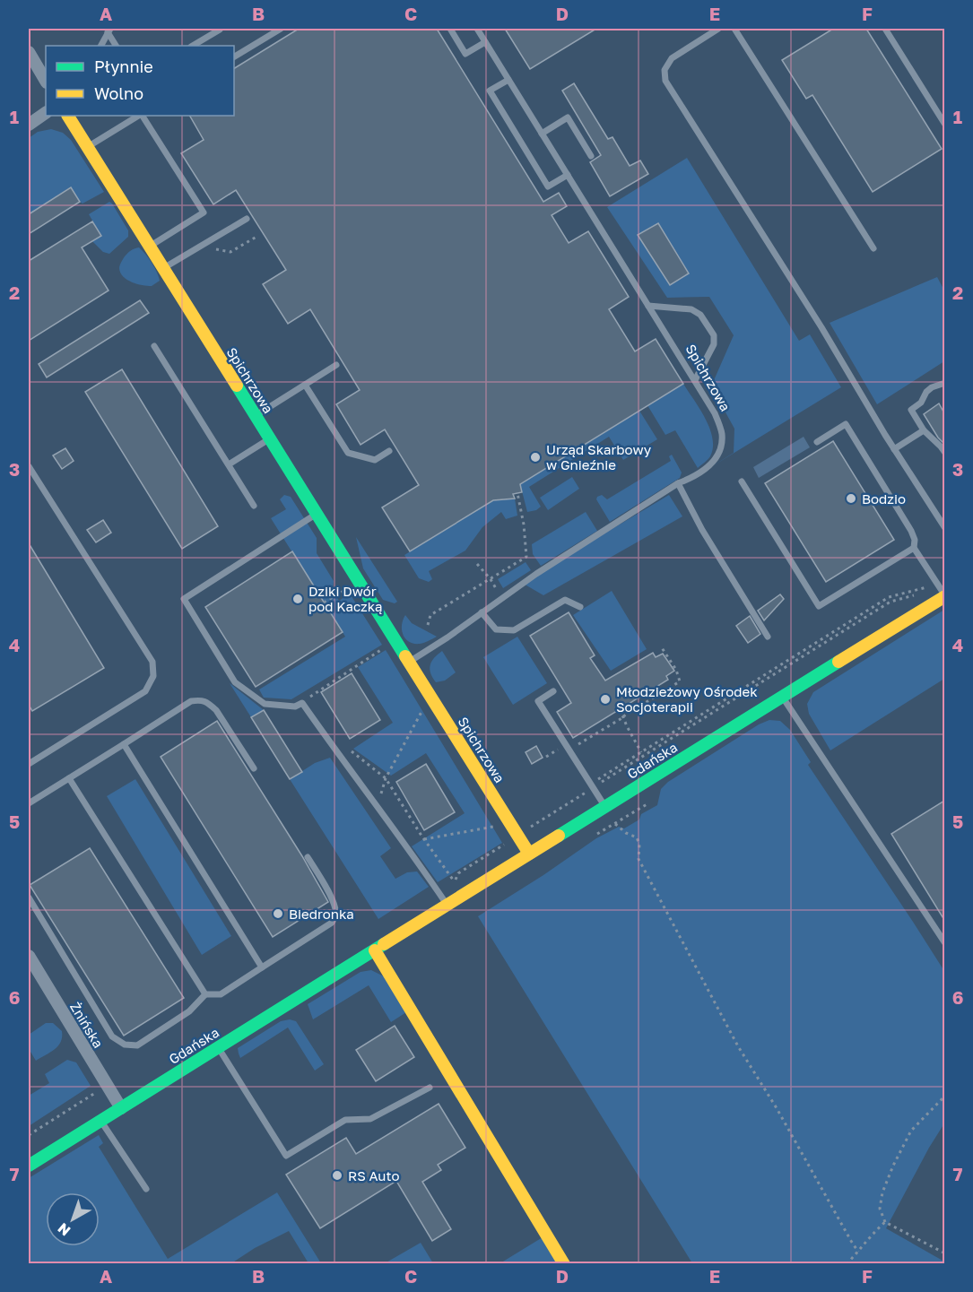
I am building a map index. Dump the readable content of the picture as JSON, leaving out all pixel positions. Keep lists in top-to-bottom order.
{
  "streets": {
    "street": ["Spichrzowa", "Gdańska", "Żnińska"]
  },
  "crossings": [
    ["Spichrzowa", "Gdańska"],
    ["Gdańska", "Żnińska"]
  ],
  "places": [
    "Urząd Skarbowy w Gnieźnie",
    "Bodzio",
    "Dziki Dwór pod Kaczką",
    "Młodzieżowy Ośrodek Socjoterapii",
    "Biedronka",
    "RS Auto"
  ],
  "legend": ["Płynnie", "Wolno"],
  "north": "bottom left",
  "grid": {
    "columns": [
      "A",
      "B",
      "C",
      "D",
      "E",
      "F"
    ],
    "rows": [
      "1",
      "2",
      "3",
      "4",
      "5",
      "6",
      "7"
    ]
  }
}
